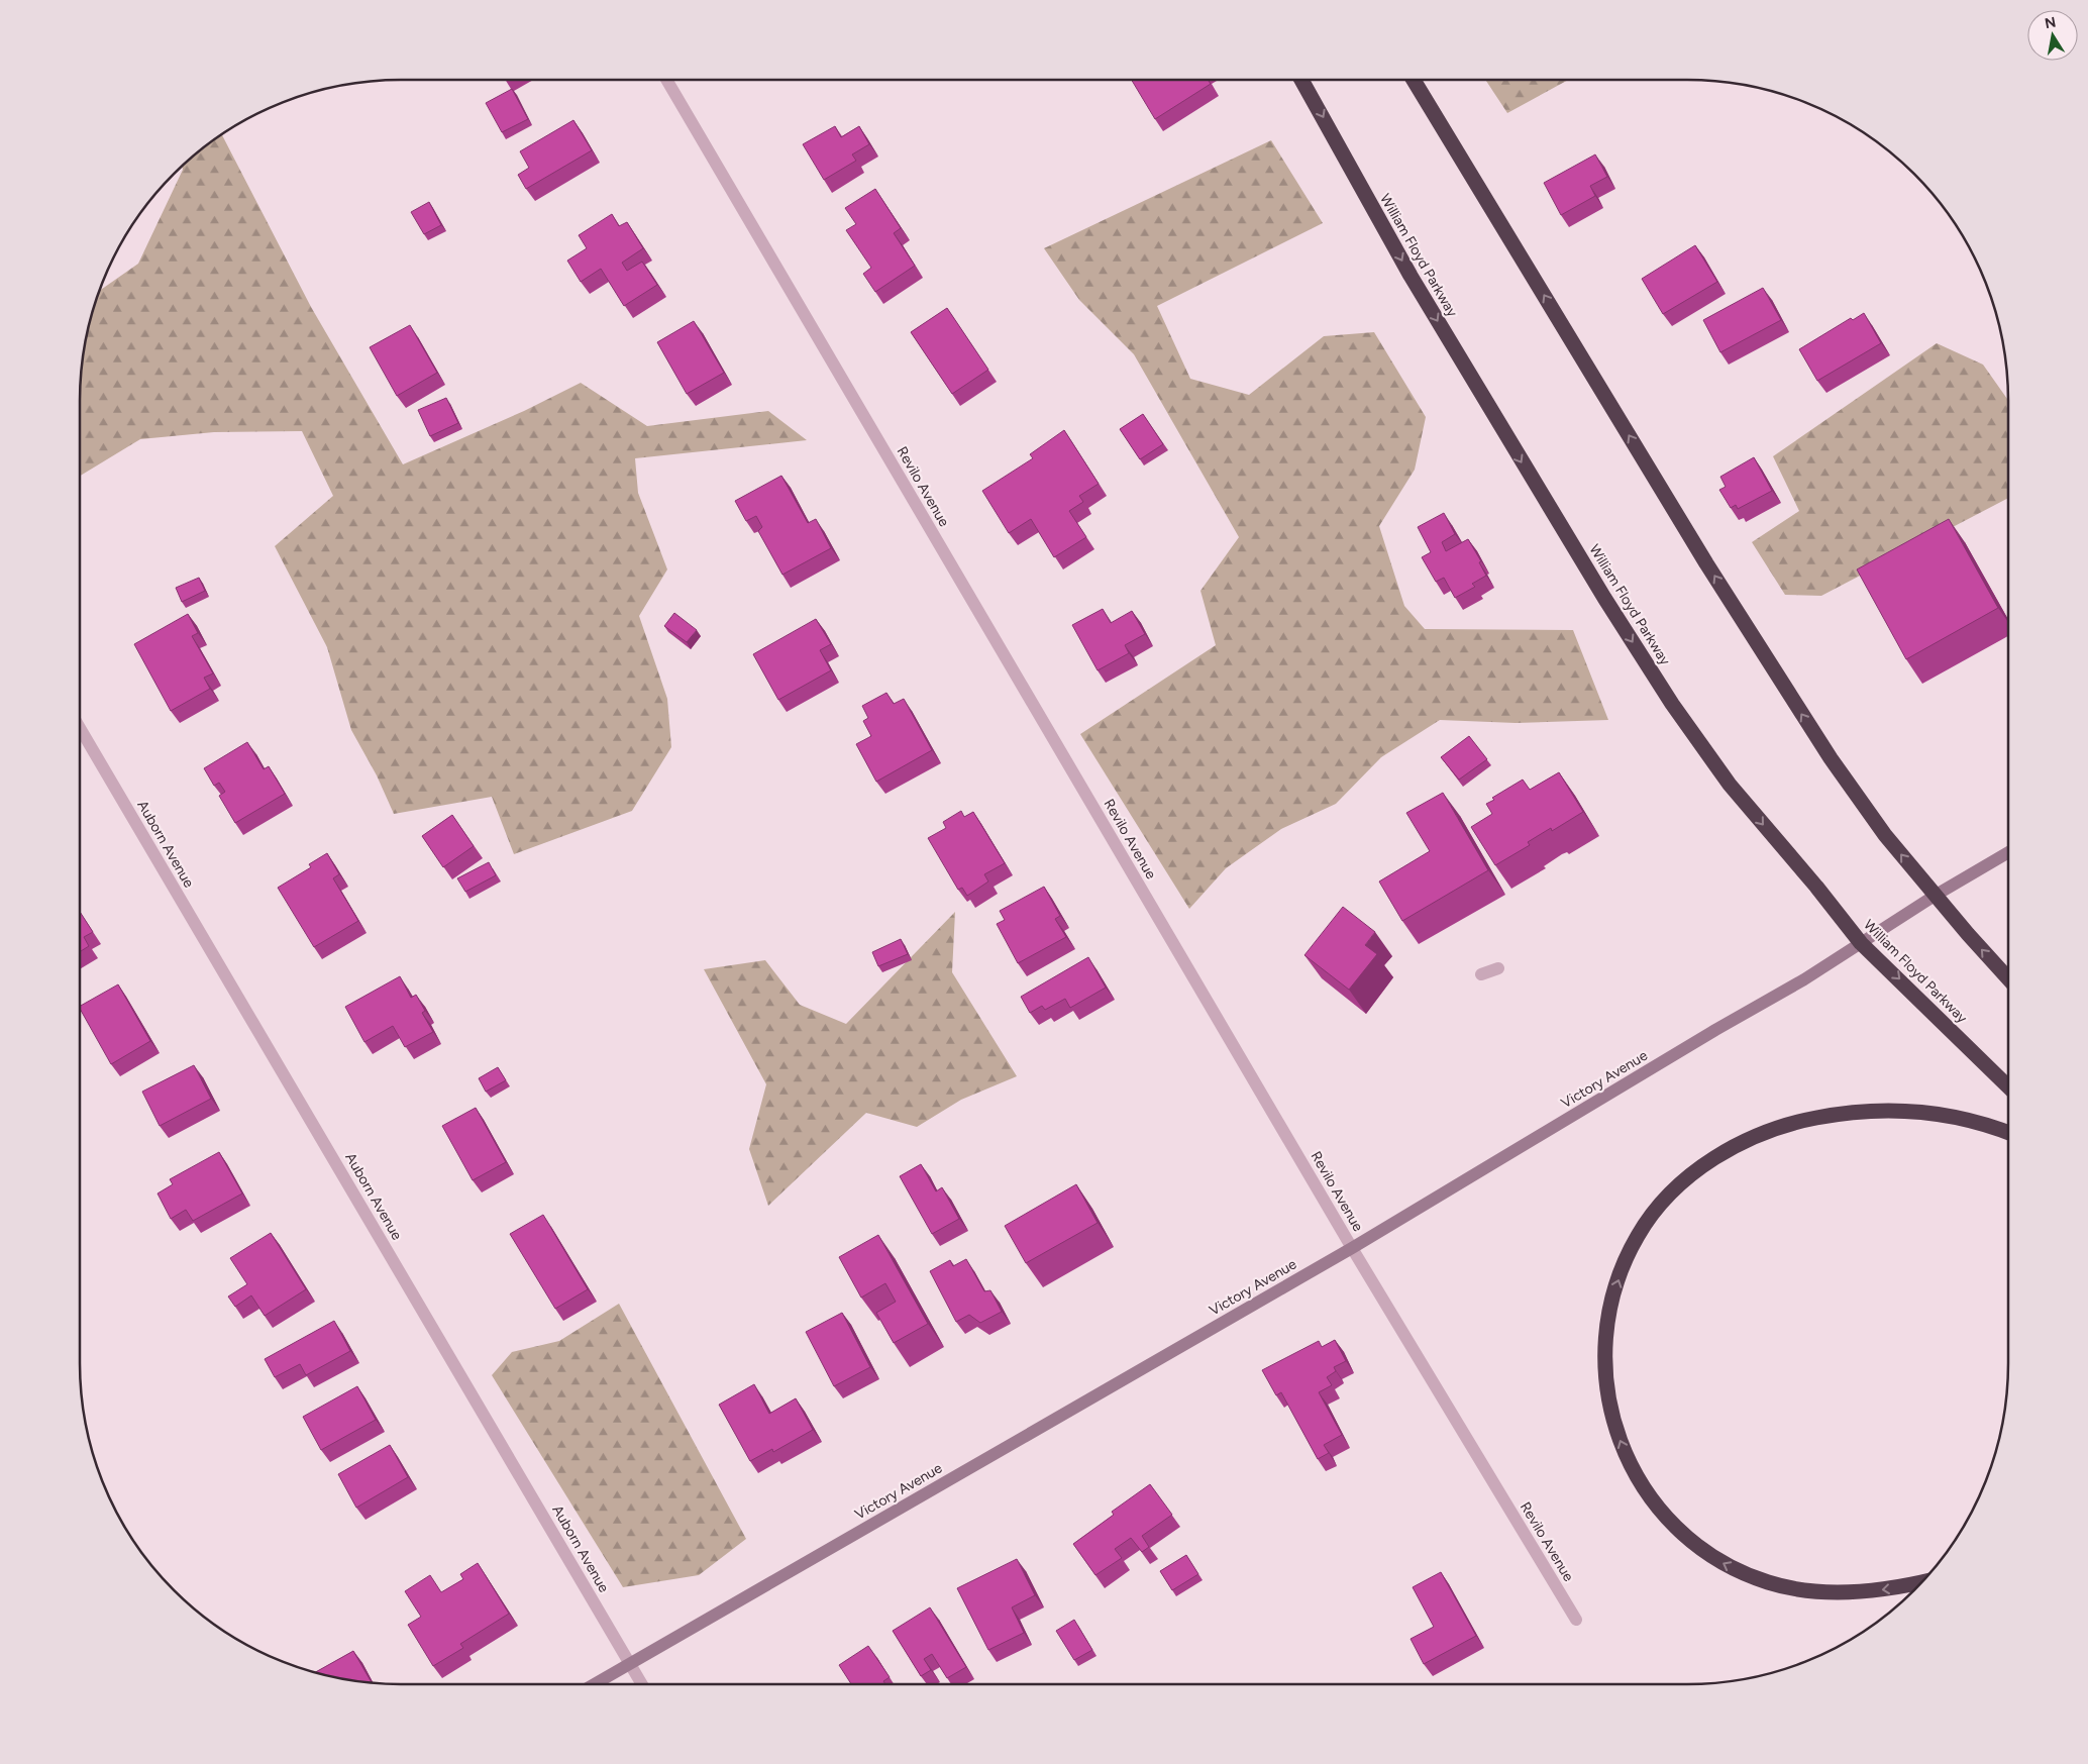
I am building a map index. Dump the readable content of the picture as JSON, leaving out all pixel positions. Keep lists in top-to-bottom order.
{
  "streets": {
    "highway": ["William Floyd Parkway"],
    "street": ["Revilo Avenue", "Auborn Avenue", "Victory Avenue"]
  },
  "crossings": [
    ["William Floyd Parkway", "Victory Avenue"],
    ["Revilo Avenue", "Victory Avenue"],
    ["Auborn Avenue", "Victory Avenue"]
  ],
  "north": "top"
}
